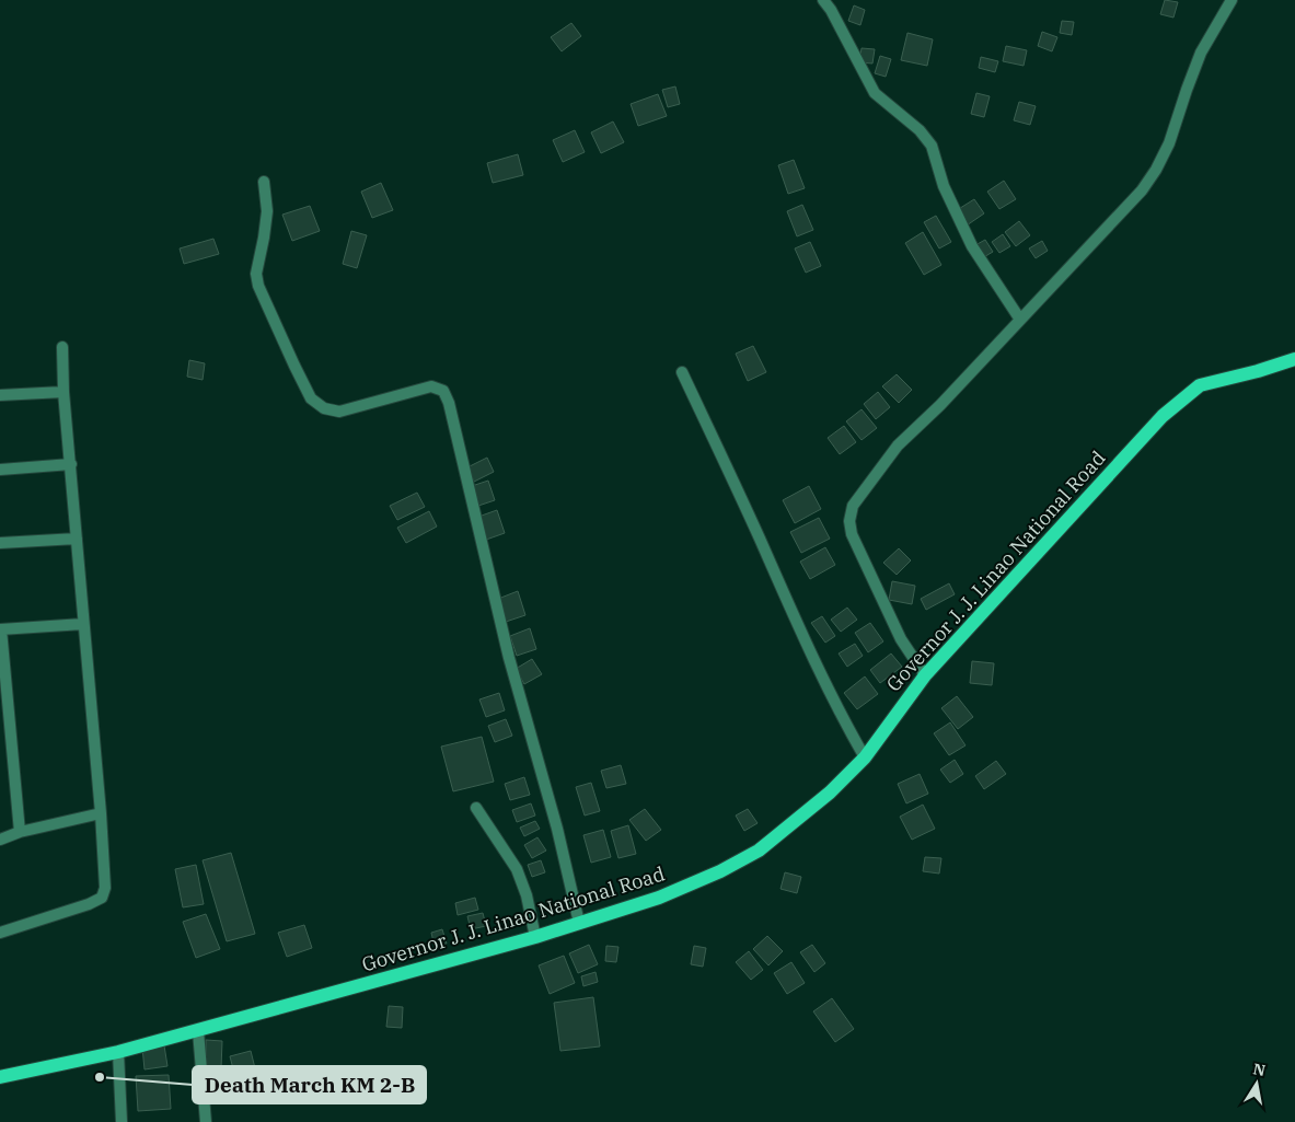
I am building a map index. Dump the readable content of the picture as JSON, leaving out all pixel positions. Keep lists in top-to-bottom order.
{
  "streets": {
    "main road": ["Governor J. J. Linao National Road"]
  },
  "places": ["Death March KM 2-B"],
  "north": "top"
}
